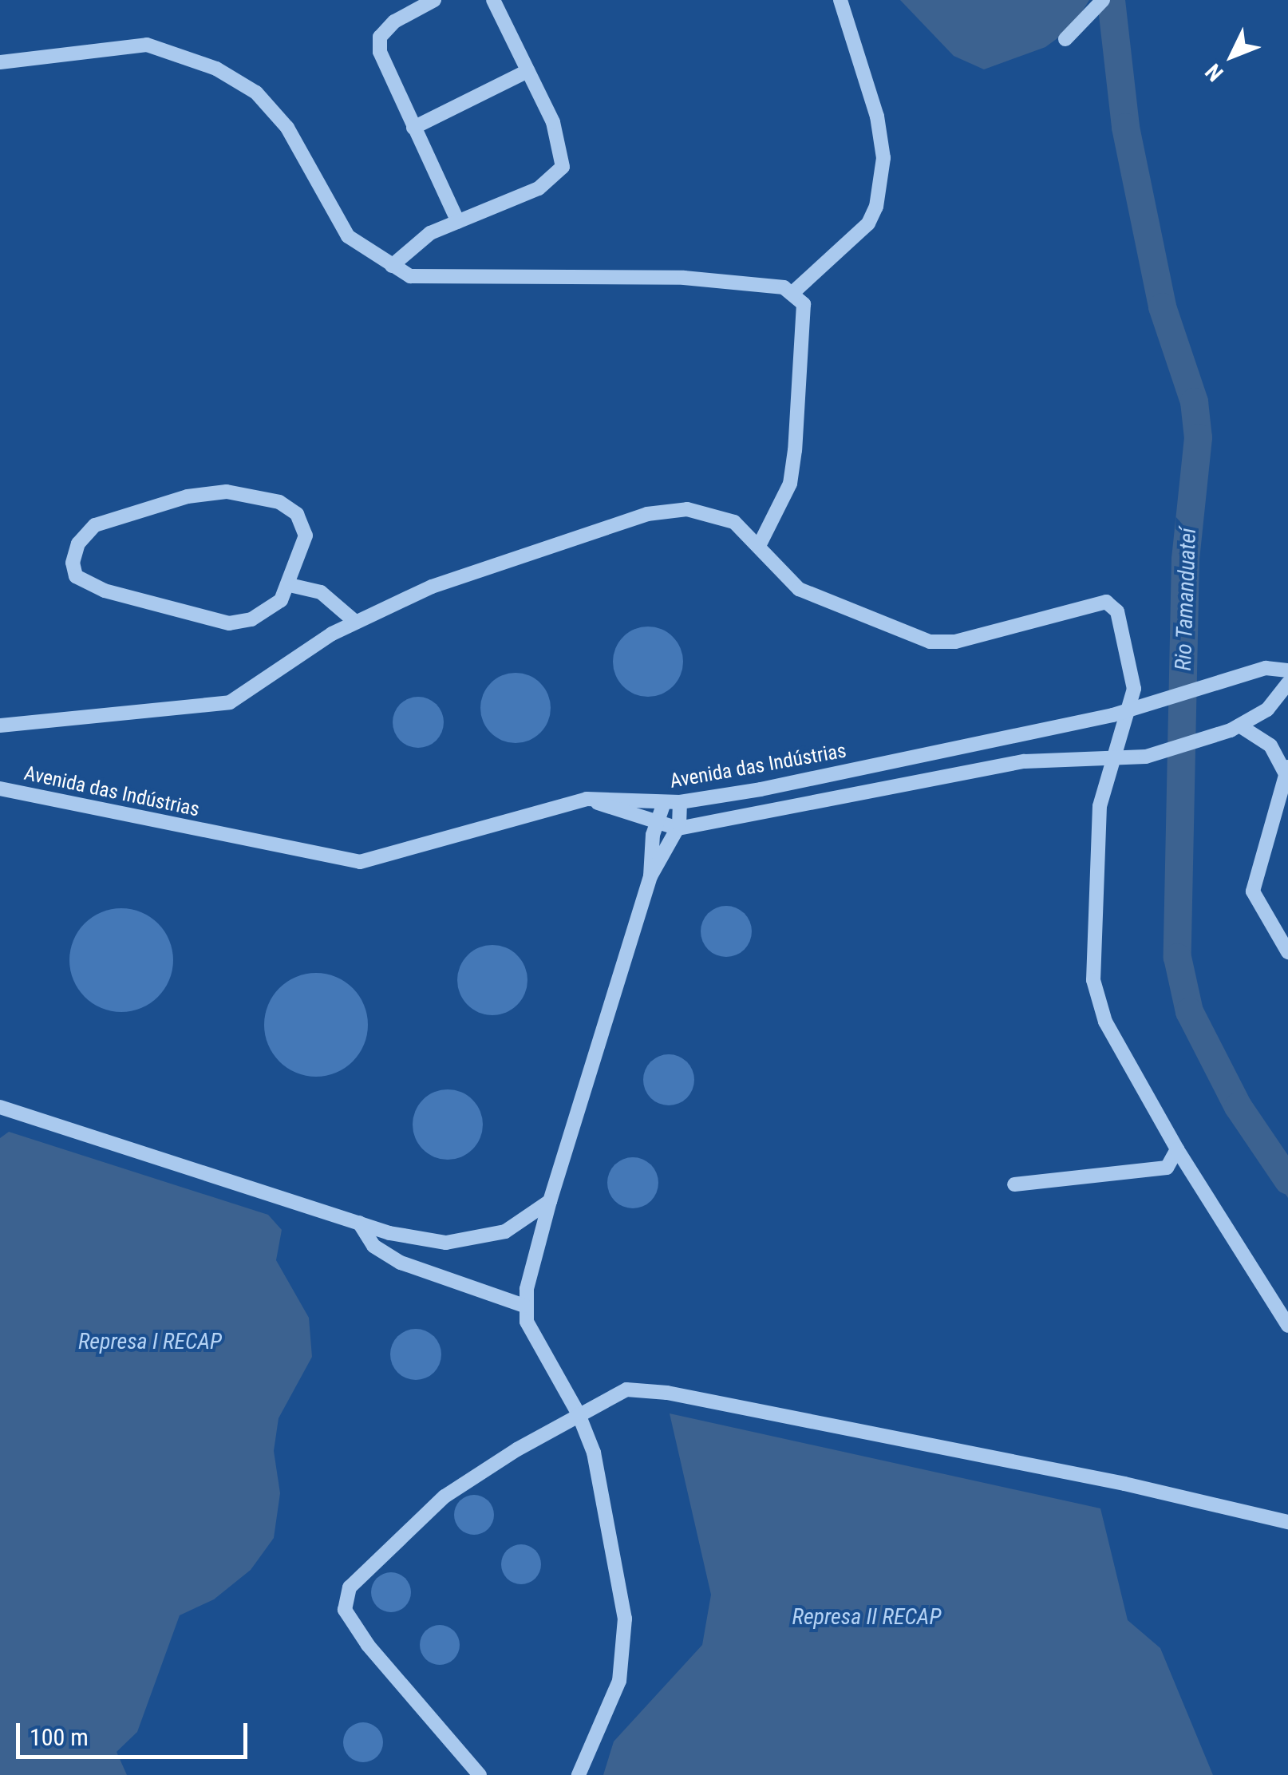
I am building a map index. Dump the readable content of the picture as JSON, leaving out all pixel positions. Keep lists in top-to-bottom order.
{
  "streets": {
    "lane": ["Avenida das Indústrias"]
  },
  "water": ["Rio Tamanduateí", "Represa I RECAP", "Represa II RECAP"],
  "scale_bar": "100 m",
  "north": "bottom left"
}
